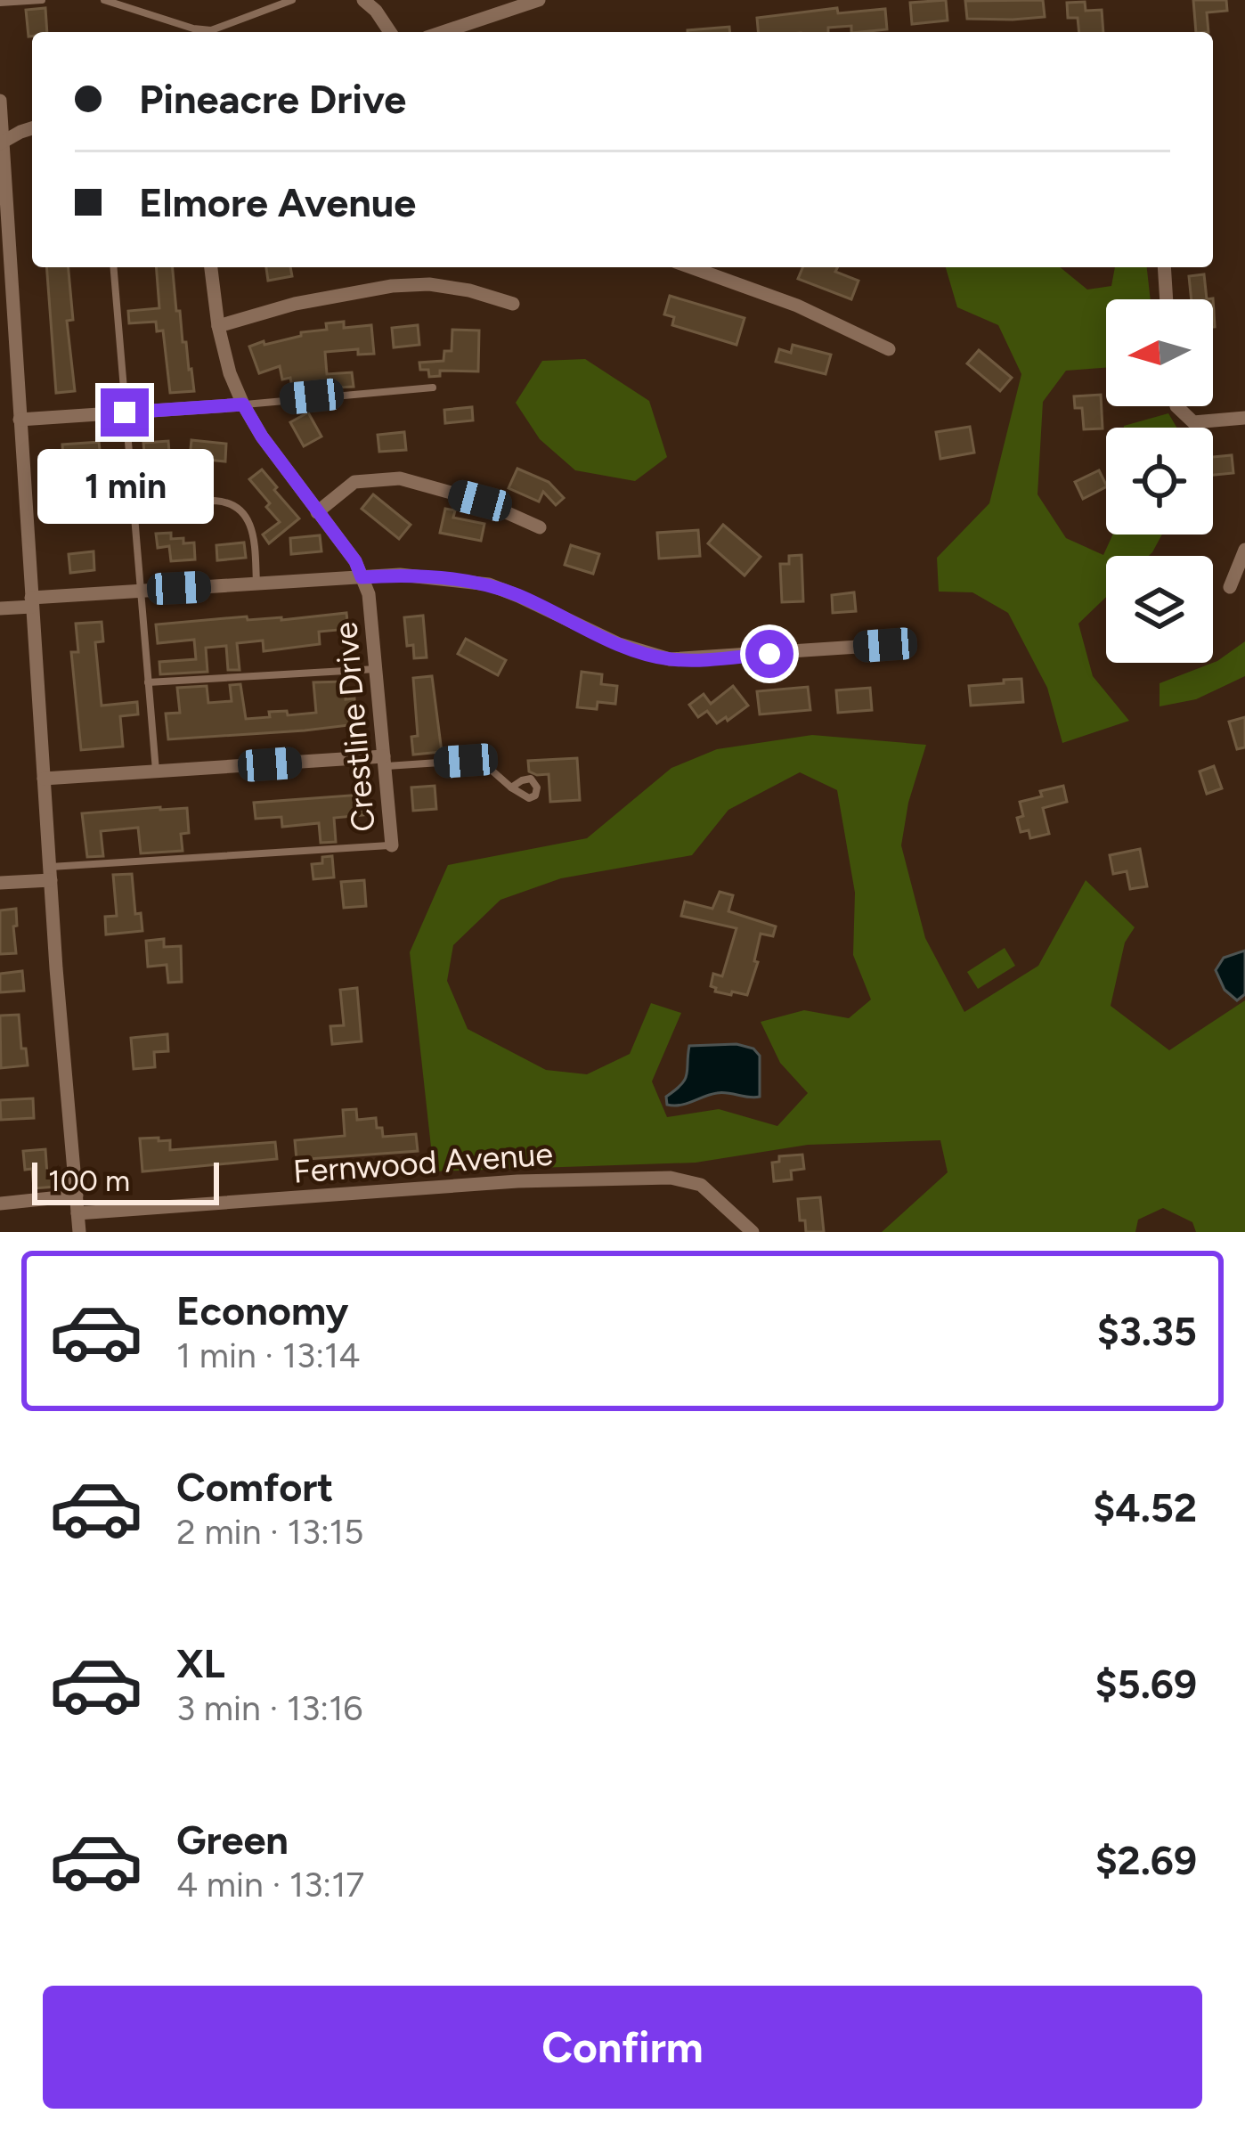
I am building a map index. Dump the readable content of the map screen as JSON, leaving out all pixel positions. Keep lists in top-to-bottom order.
{
  "streets": {
    "street": ["Crestline Drive", "Fernwood Avenue"]
  },
  "scale_bar": "100 m",
  "north": "left",
  "page": {
    "banner": ["Pineacre Drive", "Elmore Avenue"],
    "bubble": "1 min",
    "scale": "100 m",
    "list": [
      {
        "name": "Economy",
        "note": "1 min · 13:14",
        "value": "$3.35"
      },
      {
        "name": "Comfort",
        "note": "2 min · 13:15",
        "value": "$4.52"
      },
      {
        "name": "XL",
        "note": "3 min · 13:16",
        "value": "$5.69"
      },
      {
        "name": "Green",
        "note": "4 min · 13:17",
        "value": "$2.69"
      }
    ],
    "buttons": "Confirm"
  }
}
